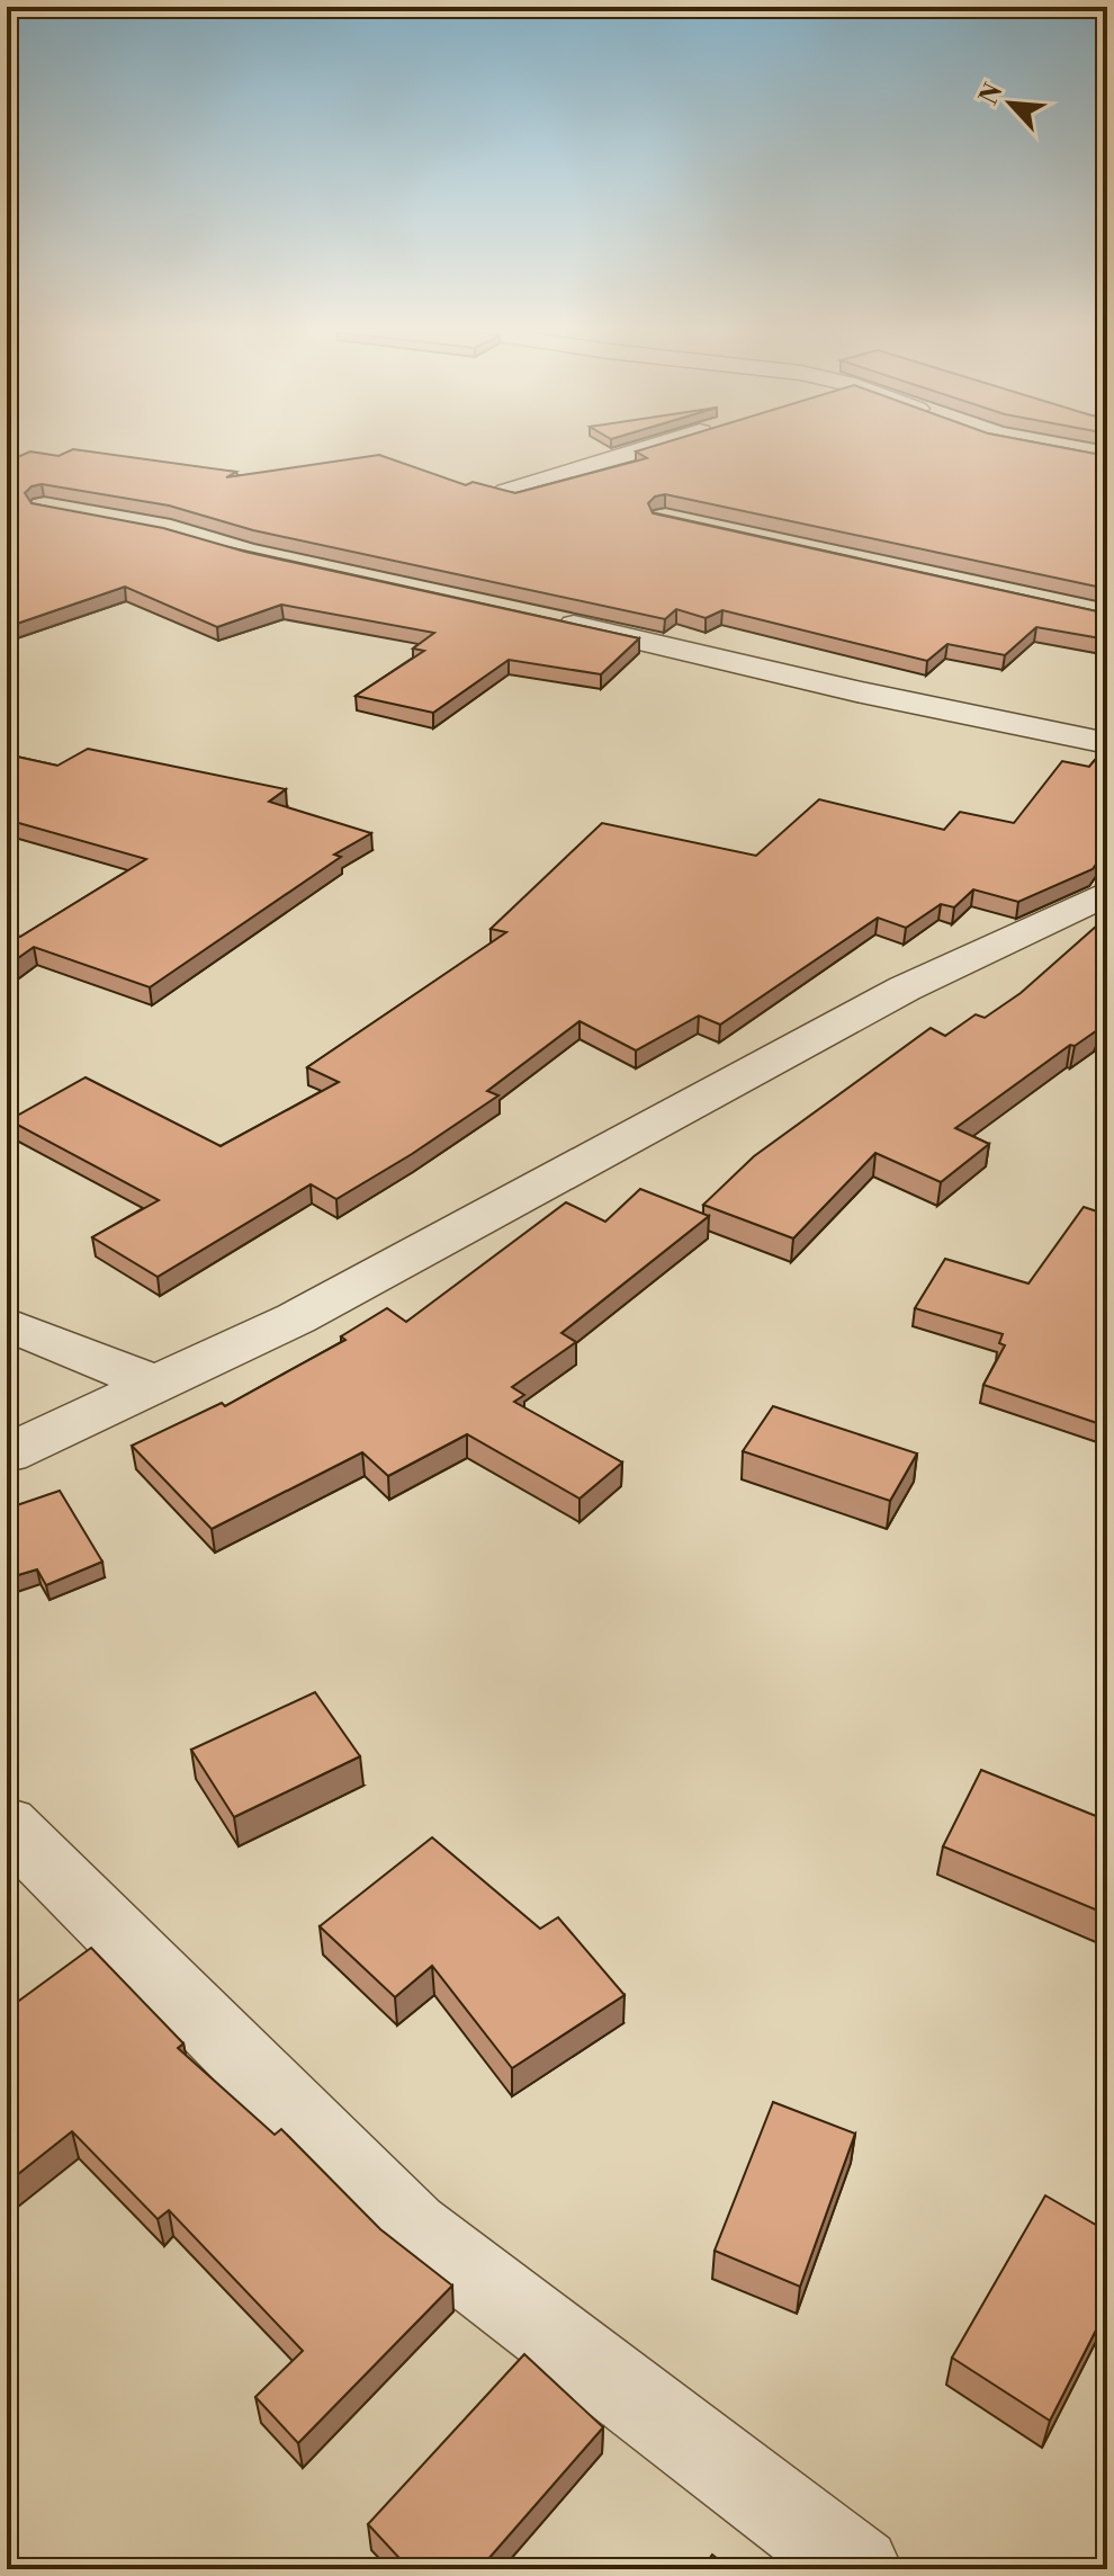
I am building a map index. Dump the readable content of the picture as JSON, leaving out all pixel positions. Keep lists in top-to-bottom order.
{
  "north": "top left"
}
